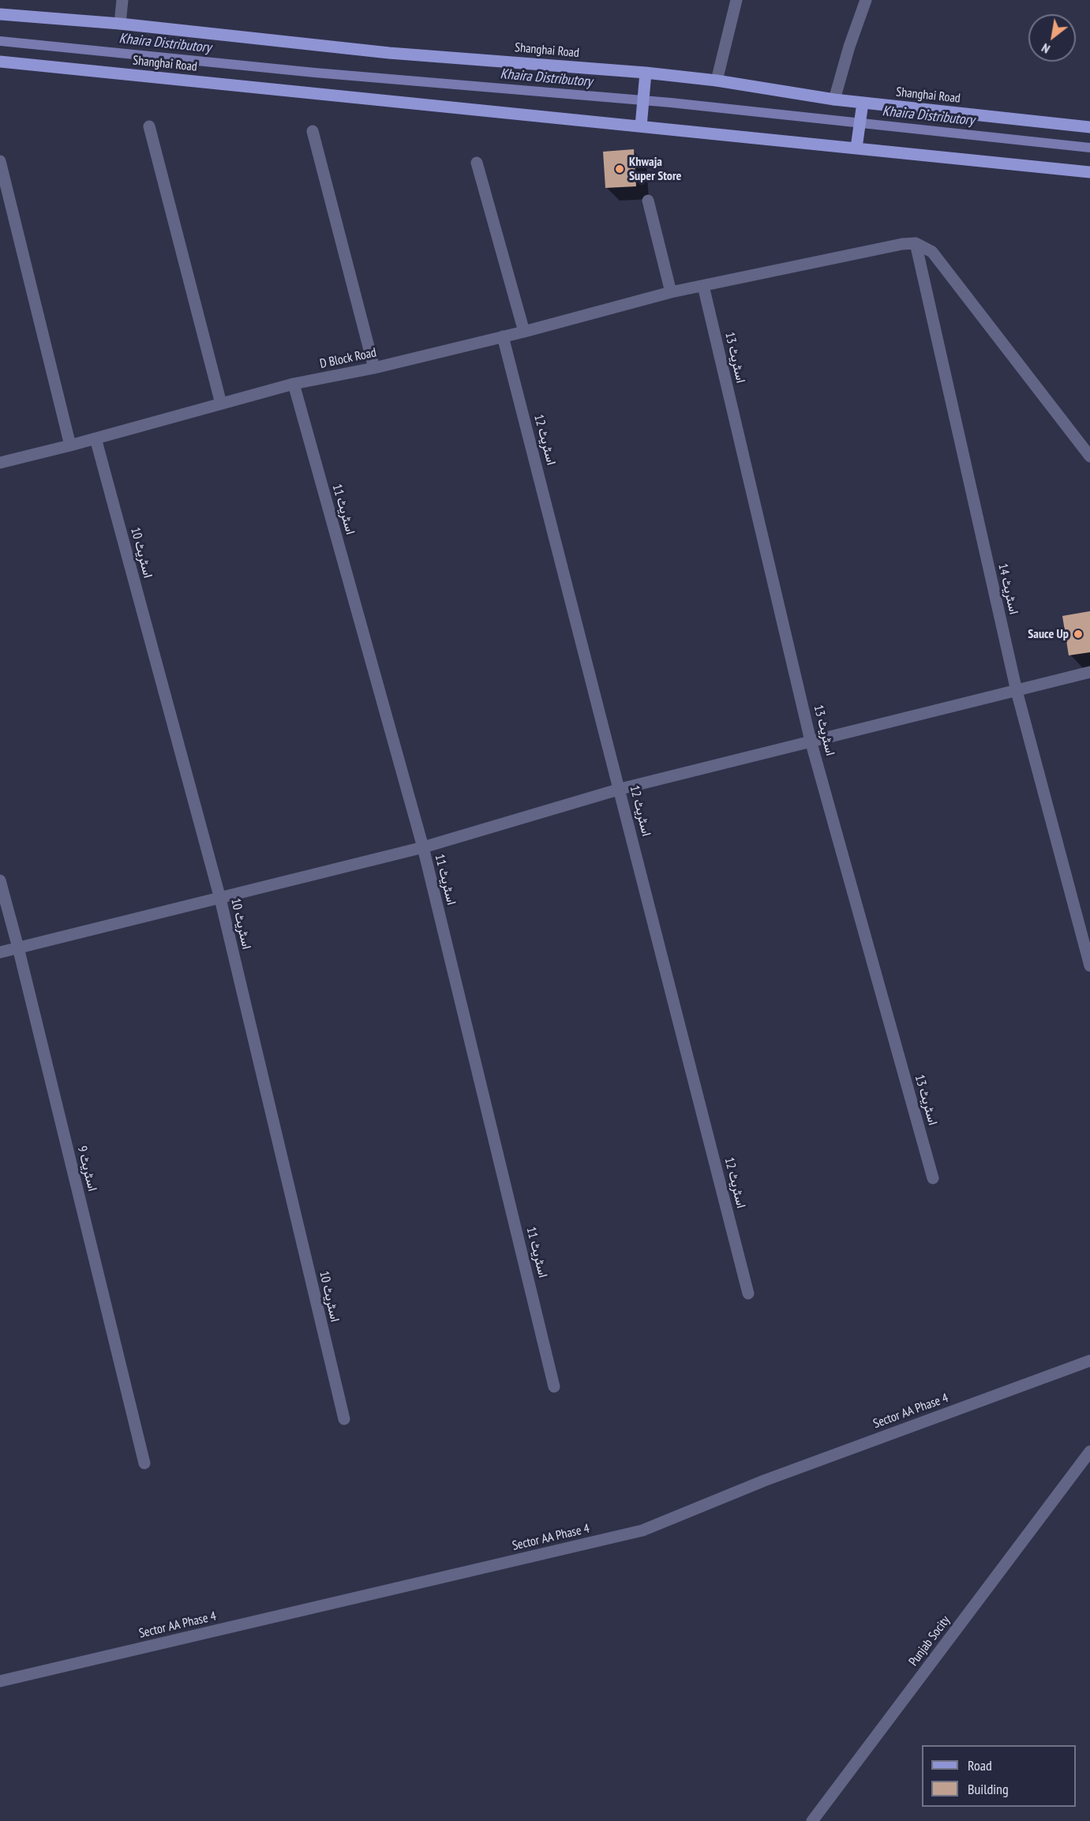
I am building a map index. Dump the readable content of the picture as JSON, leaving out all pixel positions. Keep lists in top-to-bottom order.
{
  "streets": {
    "main road": ["Shanghai Road"],
    "street": [
      "اسٹریٹ 13",
      "D Block Road",
      "اسٹریٹ 12",
      "اسٹریٹ 11",
      "اسٹریٹ 10",
      "اسٹریٹ 14",
      "اسٹریٹ 9",
      "Sector AA Phase 4",
      "Punjab Socity"
    ]
  },
  "crossings": [
    ["اسٹریٹ 13", "D Block Road"],
    ["D Block Road", "اسٹریٹ 12"],
    ["D Block Road", "اسٹریٹ 11"],
    ["D Block Road", "اسٹریٹ 10"],
    ["D Block Road", "اسٹریٹ 14"]
  ],
  "water": ["Khaira Distributory"],
  "places": ["Khwaja Super Store", "Sauce Up"],
  "legend": ["Road", "Building"],
  "north": "bottom left"
}
